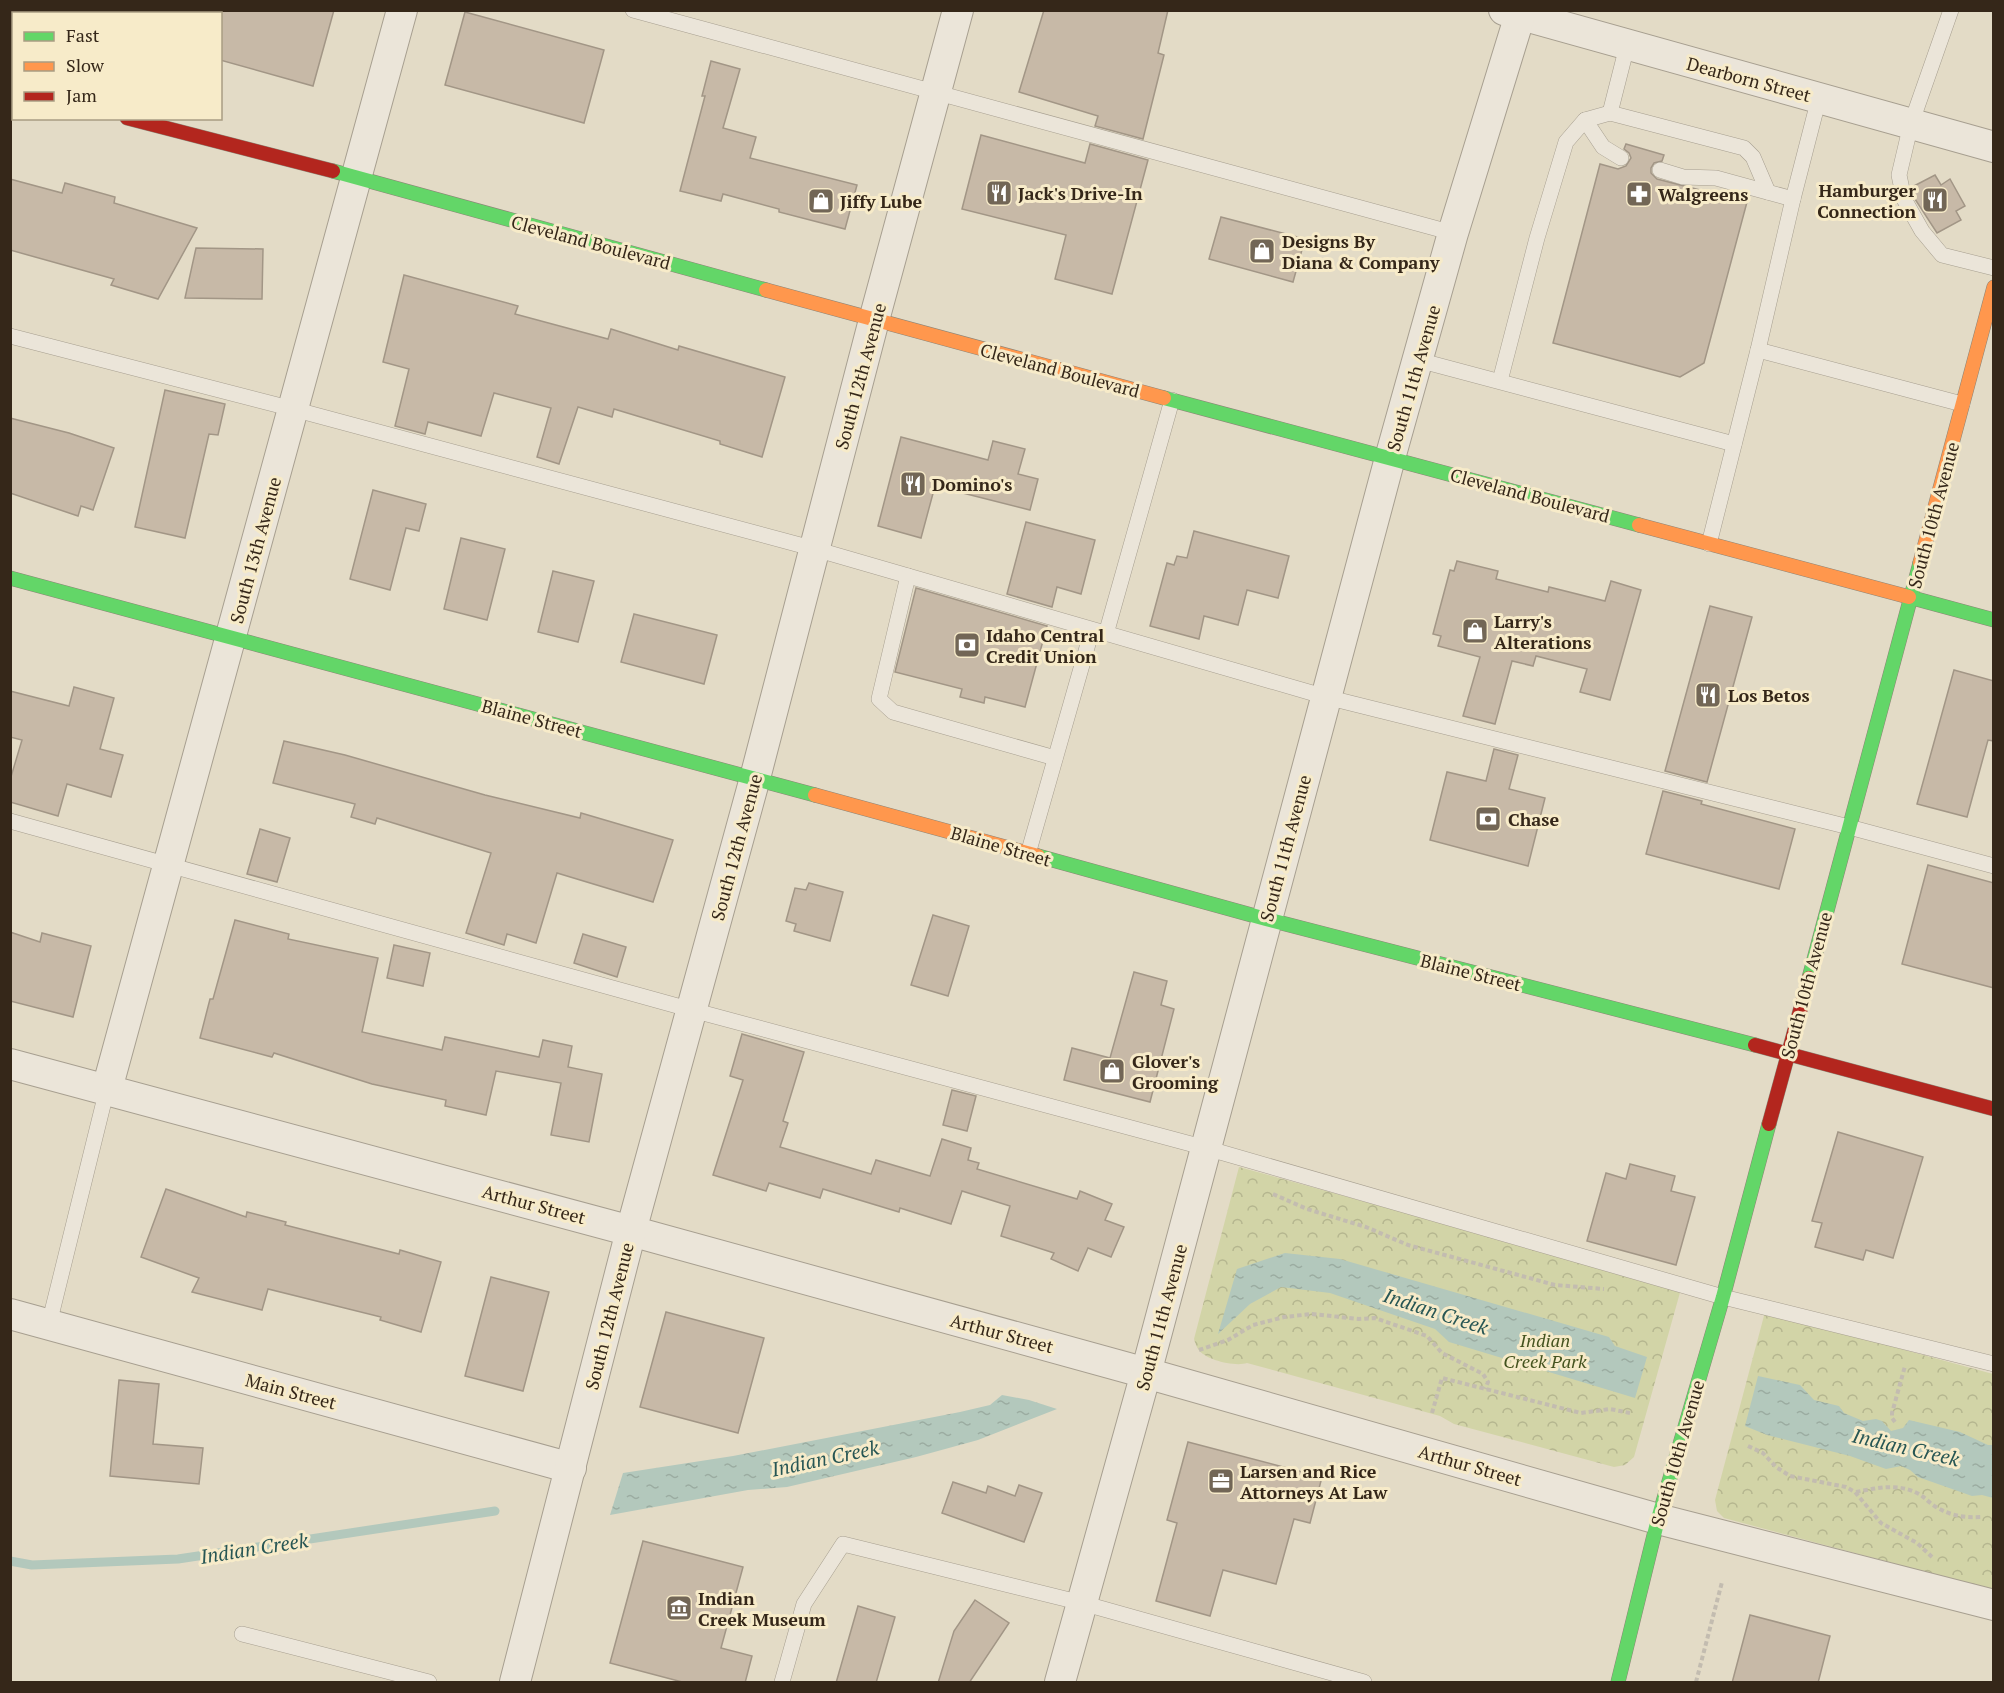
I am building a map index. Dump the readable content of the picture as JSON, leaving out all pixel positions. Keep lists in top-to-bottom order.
{
  "streets": {
    "main road": ["Cleveland Boulevard", "South 10th Avenue", "Blaine Street"],
    "street": [
      "Dearborn Street",
      "South 12th Avenue",
      "South 11th Avenue",
      "South 13th Avenue",
      "Arthur Street",
      "Main Street"
    ]
  },
  "crossings": [
    ["Dearborn Street", "South 11th Avenue"],
    ["Cleveland Boulevard", "South 12th Avenue"],
    ["Cleveland Boulevard", "South 11th Avenue"],
    ["Cleveland Boulevard", "South 10th Avenue"],
    ["Cleveland Boulevard", "South 13th Avenue"],
    ["South 12th Avenue", "Blaine Street"],
    ["South 12th Avenue", "Arthur Street"],
    ["South 12th Avenue", "Main Street"],
    ["South 11th Avenue", "Blaine Street"],
    ["South 11th Avenue", "Arthur Street"],
    ["South 10th Avenue", "Blaine Street"],
    ["South 10th Avenue", "Arthur Street"],
    ["South 13th Avenue", "Blaine Street"],
    ["South 13th Avenue", "Arthur Street"]
  ],
  "water": ["Indian Creek"],
  "parks": ["Indian Creek Park"],
  "places": {
    "restaurant": [
      "Jack's Drive-In",
      "Hamburger Connection",
      "Domino's",
      "Los Betos"
    ],
    "pharmacy": ["Walgreens"],
    "shop": [
      "Jiffy Lube",
      "Designs By Diana & Company",
      "Larry's Alterations",
      "Glover's Grooming"
    ],
    "bank": ["Idaho Central Credit Union", "Chase"],
    "office": ["Larsen and Rice Attorneys At Law"],
    "museum": ["Indian Creek Museum"]
  },
  "legend": ["Fast", "Slow", "Jam"]
}
